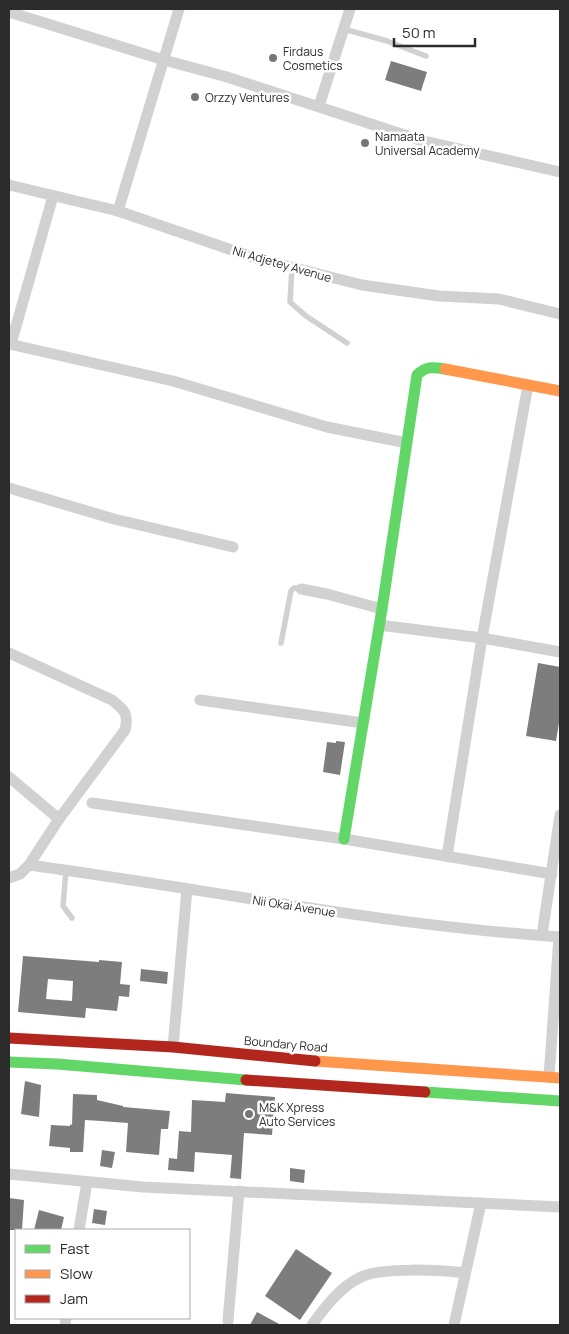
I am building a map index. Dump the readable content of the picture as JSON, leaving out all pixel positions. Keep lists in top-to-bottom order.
{
  "streets": {
    "main road": ["Boundary Road"],
    "street": ["Nii Adjetey Avenue", "Nii Okai Avenue"]
  },
  "places": [
    "Firdaus Cosmetics",
    "Orzzy Ventures",
    "Namaata Universal Academy",
    "M&K Xpress Auto Services"
  ],
  "legend": ["Fast", "Slow", "Jam"],
  "scale_bar": "50 m"
}
